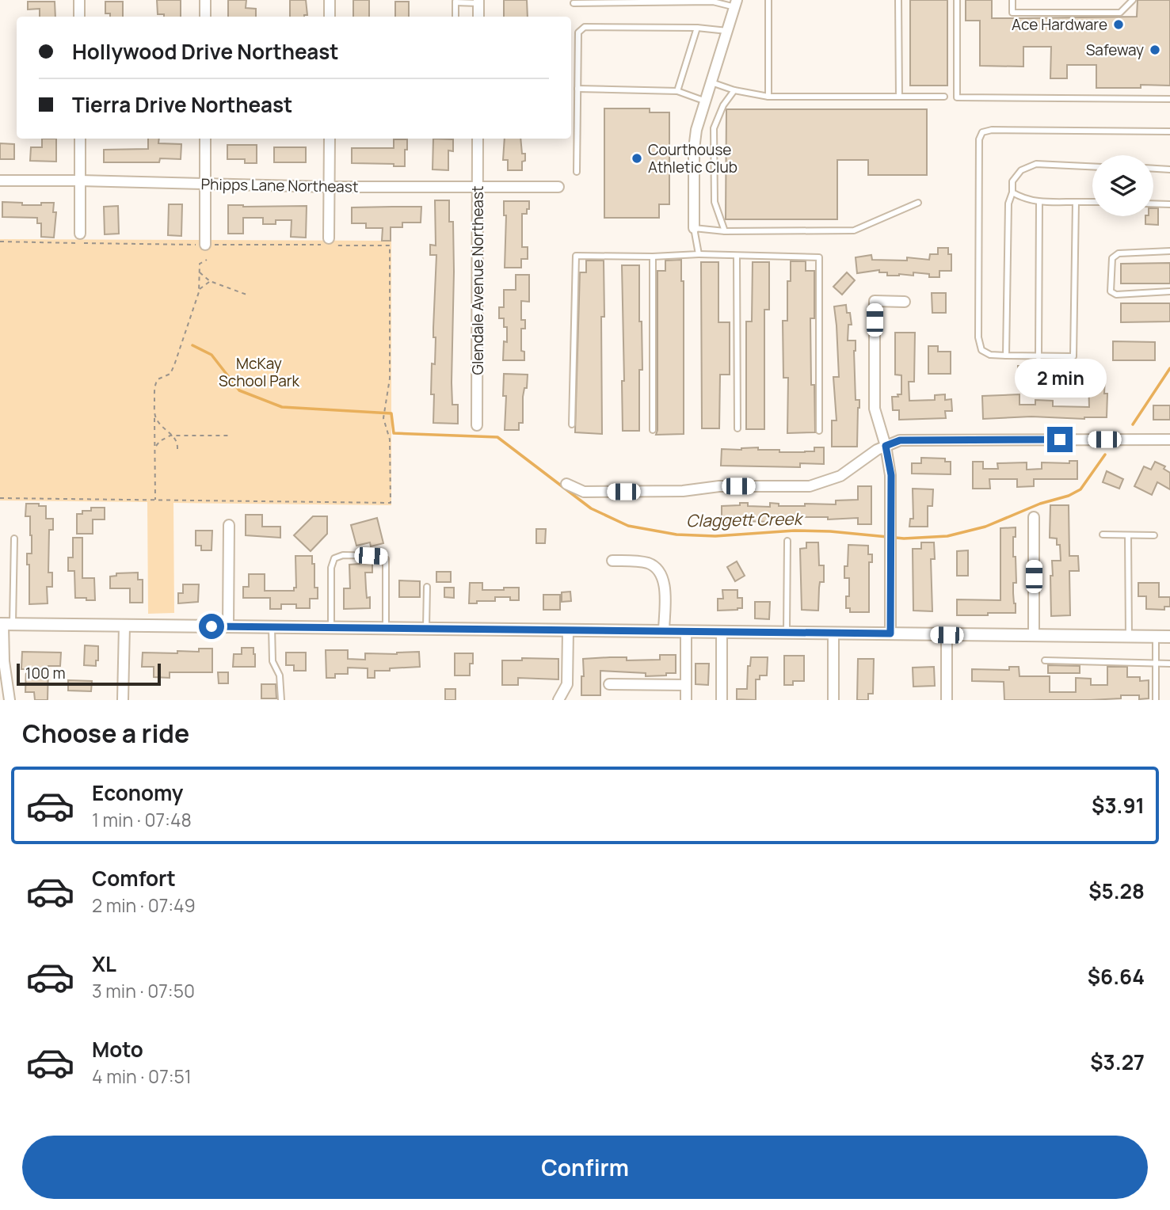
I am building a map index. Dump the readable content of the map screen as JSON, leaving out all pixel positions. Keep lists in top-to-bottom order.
{
  "streets": {
    "street": ["Phipps Lane Northeast", "Glendale Avenue Northeast"]
  },
  "crossings": [
    ["Phipps Lane Northeast", "Glendale Avenue Northeast"]
  ],
  "water": ["Claggett Creek"],
  "parks": ["McKay School Park"],
  "places": ["Ace Hardware", "Safeway", "Courthouse Athletic Club"],
  "scale_bar": "100 m",
  "page": {
    "banner": ["Hollywood Drive Northeast", "Tierra Drive Northeast"],
    "bubble": "2 min",
    "scale": "100 m",
    "heading": "Choose a ride",
    "list": [
      {
        "name": "Economy",
        "note": "1 min · 07:48",
        "value": "$3.91"
      },
      {
        "name": "Comfort",
        "note": "2 min · 07:49",
        "value": "$5.28"
      },
      {
        "name": "XL",
        "note": "3 min · 07:50",
        "value": "$6.64"
      },
      {
        "name": "Moto",
        "note": "4 min · 07:51",
        "value": "$3.27"
      }
    ],
    "buttons": "Confirm"
  }
}
